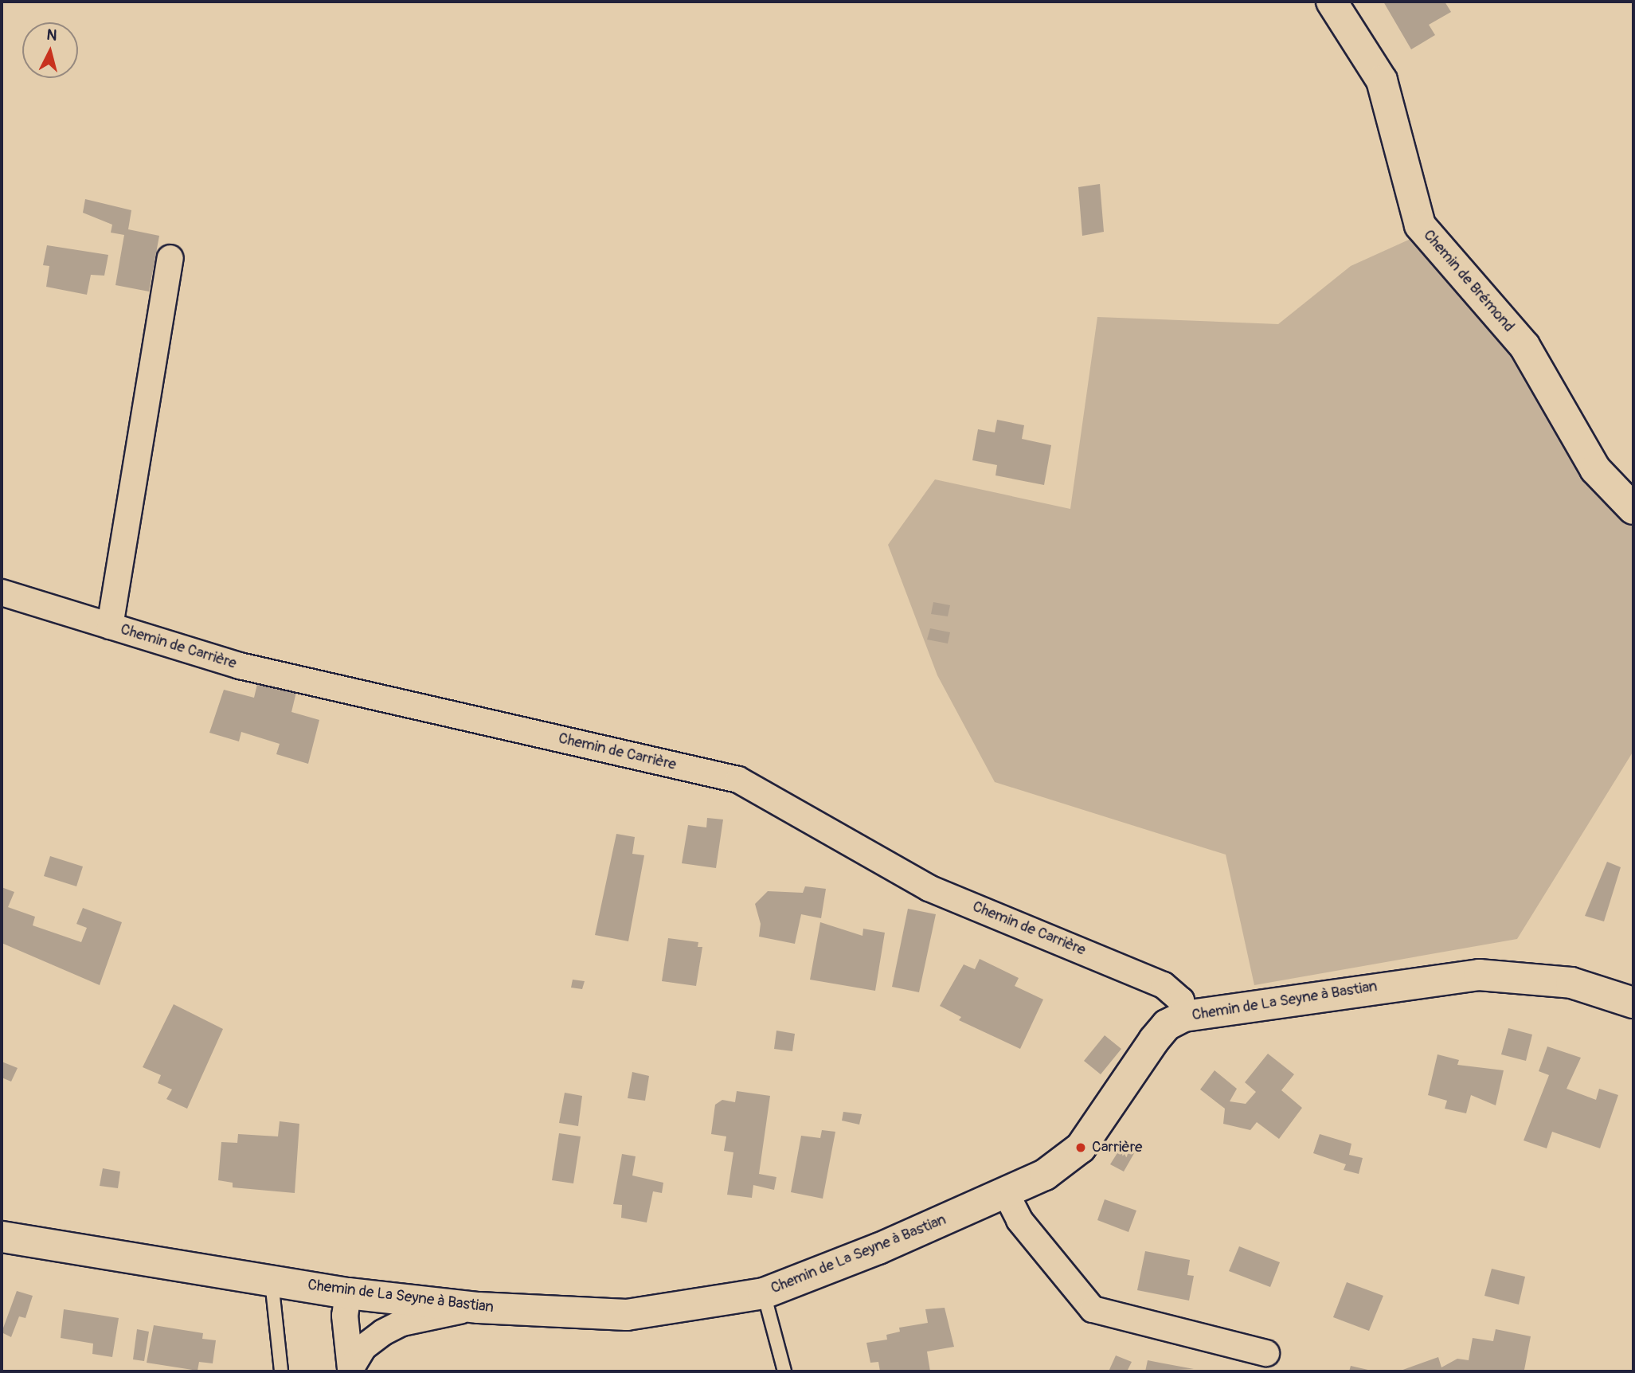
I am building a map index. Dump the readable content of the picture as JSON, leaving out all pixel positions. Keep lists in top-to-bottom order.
{
  "streets": {
    "street": ["Chemin de Brémond", "Chemin de Carrière", "Chemin de La Seyne à Bastian"]
  },
  "crossings": [
    ["Chemin de Carrière", "Chemin de La Seyne à Bastian"]
  ],
  "places": ["Carrière"],
  "north": "top"
}
